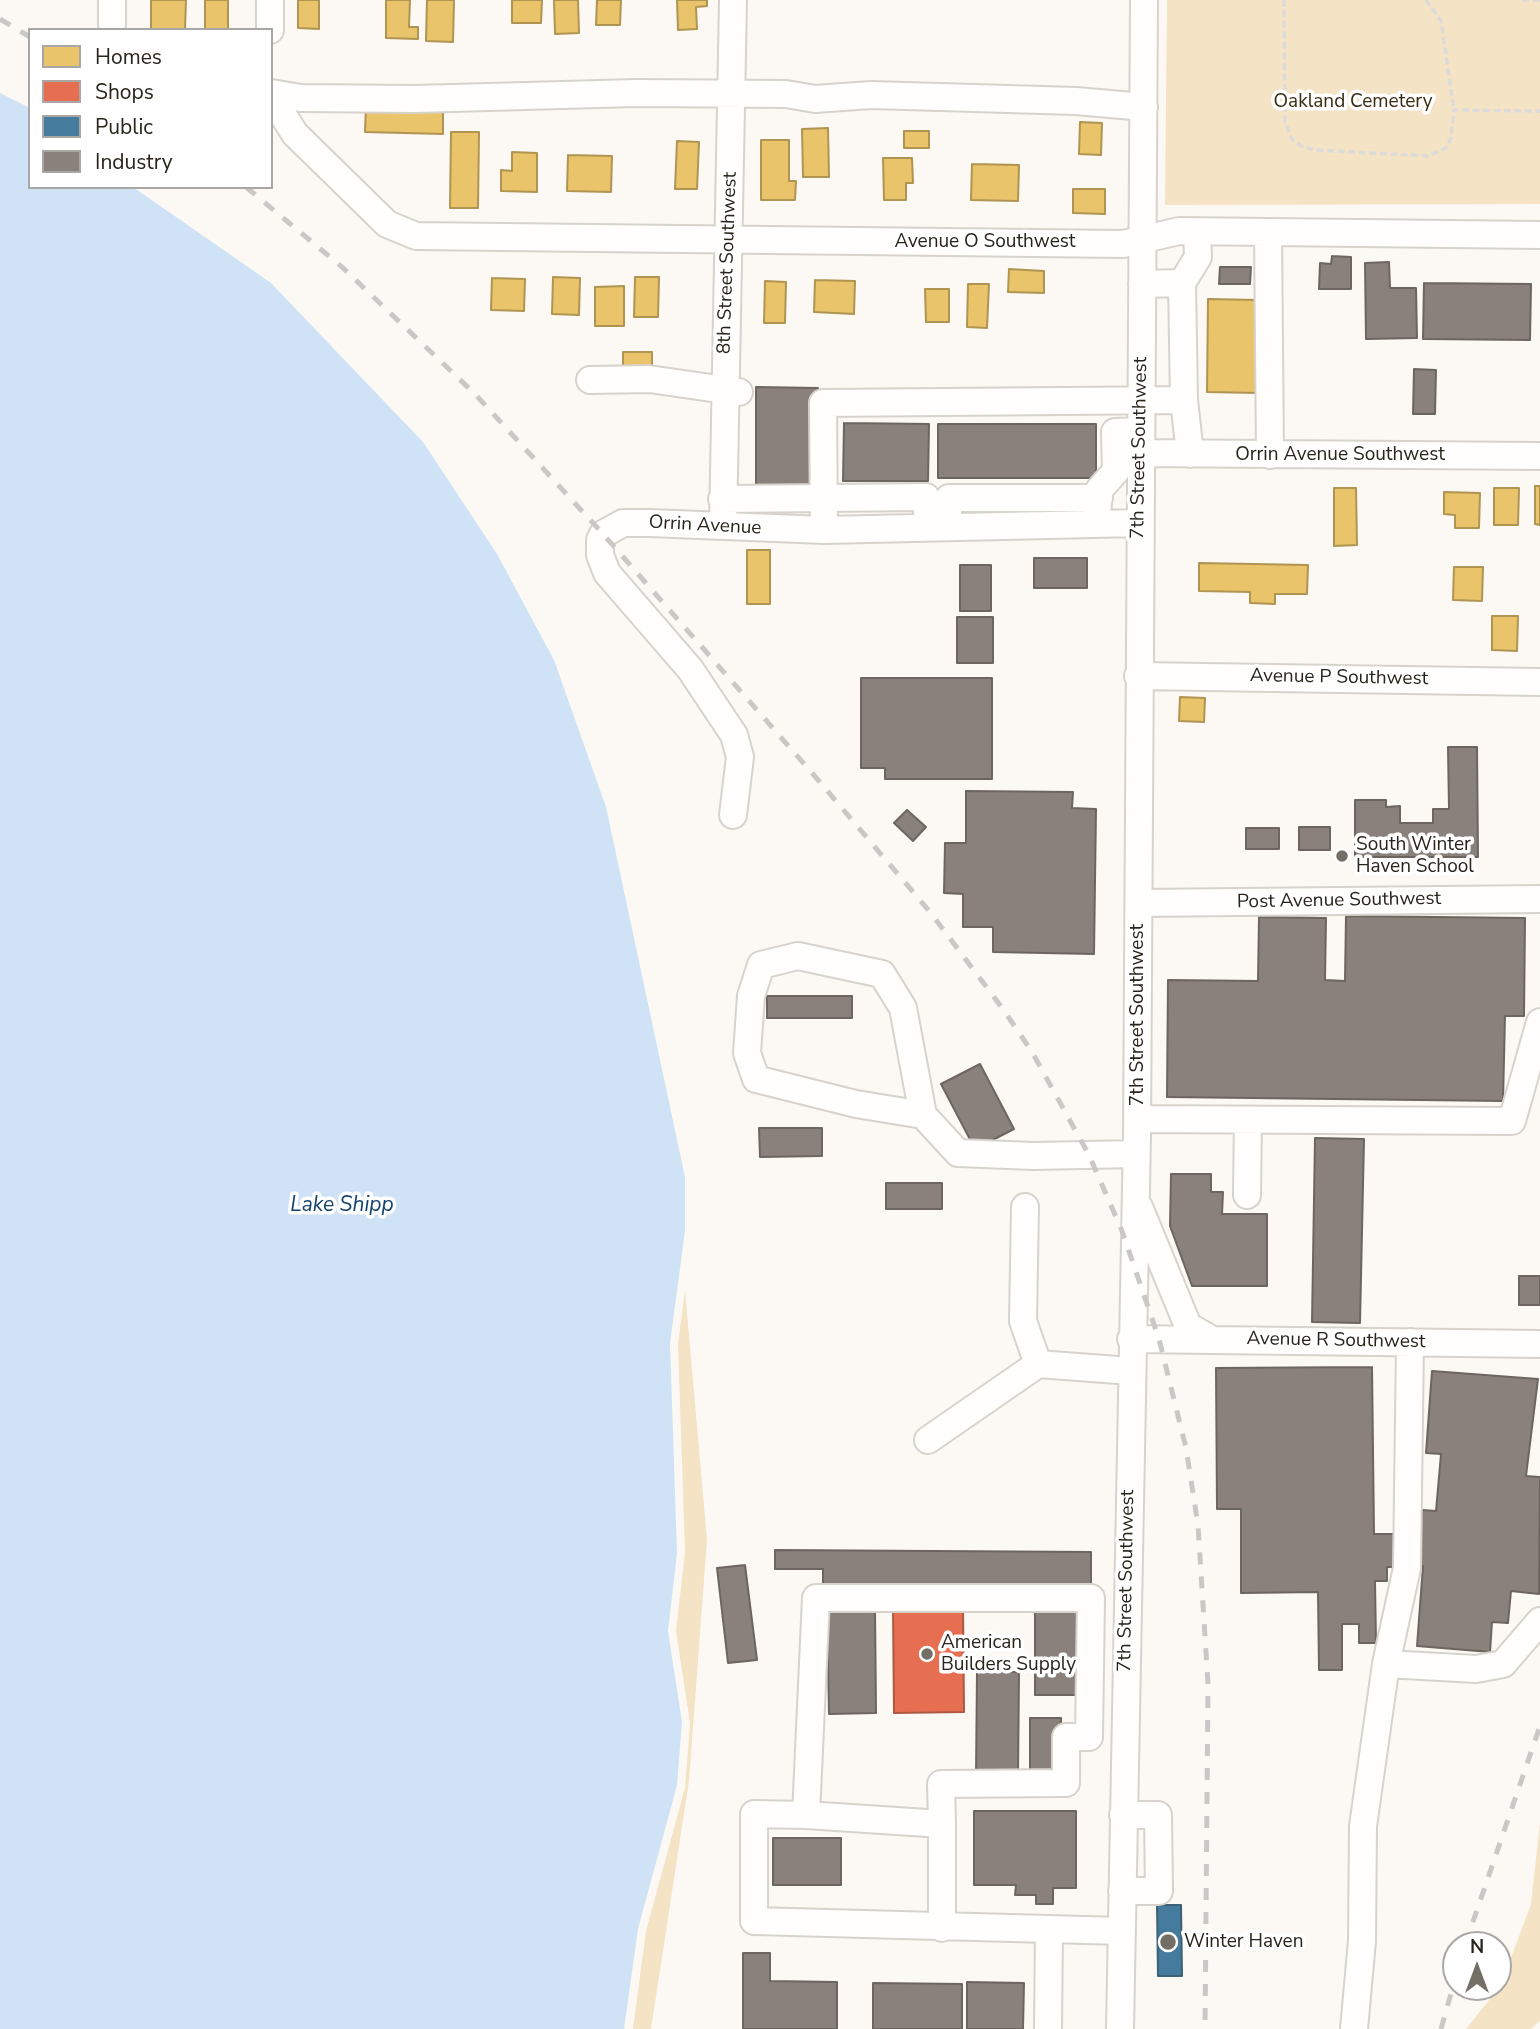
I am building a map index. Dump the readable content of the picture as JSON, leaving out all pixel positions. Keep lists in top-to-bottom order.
{
  "streets": {
    "street": [
      "Avenue O Southwest",
      "8th Street Southwest",
      "7th Street Southwest",
      "Orrin Avenue Southwest",
      "Orrin Avenue",
      "Avenue P Southwest",
      "Post Avenue Southwest",
      "Avenue R Southwest"
    ]
  },
  "crossings": [
    ["Avenue O Southwest", "8th Street Southwest"],
    ["Avenue O Southwest", "7th Street Southwest"],
    ["8th Street Southwest", "Orrin Avenue"],
    ["7th Street Southwest", "Orrin Avenue Southwest"],
    ["7th Street Southwest", "Orrin Avenue"],
    ["7th Street Southwest", "Avenue P Southwest"],
    ["7th Street Southwest", "Post Avenue Southwest"],
    ["7th Street Southwest", "Avenue R Southwest"]
  ],
  "water": ["Lake Shipp"],
  "parks": ["Oakland Cemetery"],
  "places": ["South Winter Haven School", "American Builders Supply", "Winter Haven"],
  "legend": [
    "Homes",
    "Shops",
    "Public",
    "Industry"
  ],
  "north": "top"
}
